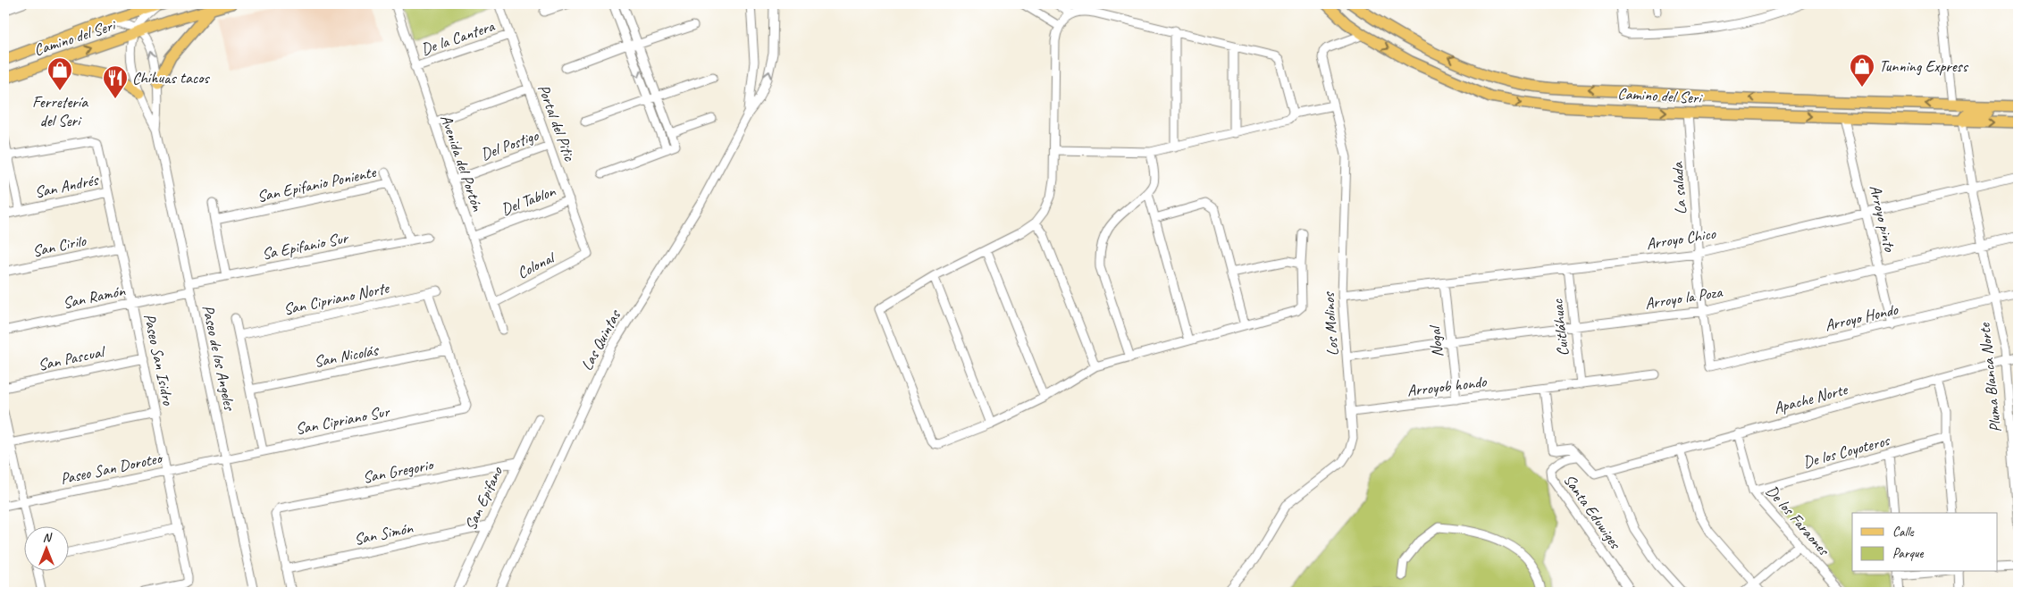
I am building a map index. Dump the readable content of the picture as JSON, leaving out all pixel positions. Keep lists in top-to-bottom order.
{
  "streets": {
    "main road": ["Camino del Seri"],
    "street": [
      "De la Cantera",
      "Portal del Pitic",
      "Del Postigo",
      "Avenida del Portón",
      "San Epifanio Poniente",
      "San Andrés",
      "La salada",
      "Del Tablon",
      "Arroyo pinto",
      "Arroyo Chico",
      "San Cirilo",
      "Sa Epifanio Sur",
      "Colonal",
      "San Ramón",
      "Arroyo la Poza",
      "San Cipriano Norte",
      "Arroyo Hondo",
      "Los Molinos",
      "Cuitláhuac",
      "Las Quintas",
      "Nogal",
      "San Nicolás",
      "Paseo de los Angeles",
      "San Pascual",
      "Paseo San Isidro",
      "Pluma Blanca Norte",
      "Arroyob hondo",
      "Apache Norte",
      "San Cipriano Sur",
      "De los Coyoteros",
      "Paseo San Doroteo",
      "San Gregorio",
      "San Epifano",
      "Santa Eduwiges",
      "De los Faraones",
      "San Simón"
    ]
  },
  "crossings": [
    ["Camino del Seri", "La salada"],
    ["Camino del Seri", "Arroyo pinto"],
    ["Camino del Seri", "Los Molinos"],
    ["Camino del Seri", "Pluma Blanca Norte"],
    ["De la Cantera", "Portal del Pitic"],
    ["De la Cantera", "Avenida del Portón"],
    ["Portal del Pitic", "Del Postigo"],
    ["Portal del Pitic", "Del Tablon"],
    ["Portal del Pitic", "Colonal"],
    ["Del Postigo", "Avenida del Portón"],
    ["Avenida del Portón", "Del Tablon"],
    ["Avenida del Portón", "Colonal"],
    ["San Epifanio Poniente", "Sa Epifanio Sur"],
    ["San Andrés", "Paseo San Isidro"],
    ["La salada", "Arroyo Chico"],
    ["La salada", "Arroyo la Poza"],
    ["La salada", "Arroyo Hondo"],
    ["Arroyo pinto", "Arroyo Chico"],
    ["Arroyo pinto", "Arroyo la Poza"],
    ["Arroyo pinto", "Arroyo Hondo"],
    ["Arroyo Chico", "Los Molinos"],
    ["Arroyo Chico", "Cuitláhuac"],
    ["Arroyo Chico", "Nogal"],
    ["Arroyo Chico", "Pluma Blanca Norte"],
    ["San Cirilo", "Paseo San Isidro"],
    ["Sa Epifanio Sur", "San Ramón"],
    ["Sa Epifanio Sur", "Paseo de los Angeles"],
    ["San Ramón", "Paseo de los Angeles"],
    ["San Ramón", "Paseo San Isidro"],
    ["Arroyo la Poza", "Los Molinos"],
    ["Arroyo la Poza", "Cuitláhuac"],
    ["Arroyo la Poza", "Nogal"],
    ["Arroyo la Poza", "Pluma Blanca Norte"],
    ["Arroyo Hondo", "Pluma Blanca Norte"],
    ["Los Molinos", "Arroyob hondo"],
    ["Nogal", "Arroyob hondo"],
    ["San Nicolás", "San Cipriano Sur"],
    ["Paseo de los Angeles", "San Cipriano Sur"],
    ["Paseo de los Angeles", "Paseo San Doroteo"],
    ["San Pascual", "Paseo San Isidro"],
    ["Paseo San Isidro", "Paseo San Doroteo"],
    ["Pluma Blanca Norte", "Apache Norte"],
    ["Apache Norte", "Santa Eduwiges"],
    ["Apache Norte", "De los Faraones"],
    ["San Cipriano Sur", "Paseo San Doroteo"],
    ["De los Coyoteros", "De los Faraones"],
    ["San Gregorio", "San Epifano"],
    ["San Gregorio", "San Simón"],
    ["San Epifano", "San Simón"]
  ],
  "places": {
    "shop": ["Tunning Express", "Ferretería del Seri"],
    "restaurant": ["Chihuas tacos"]
  },
  "legend": ["Calle", "Parque"],
  "north": "top"
}
